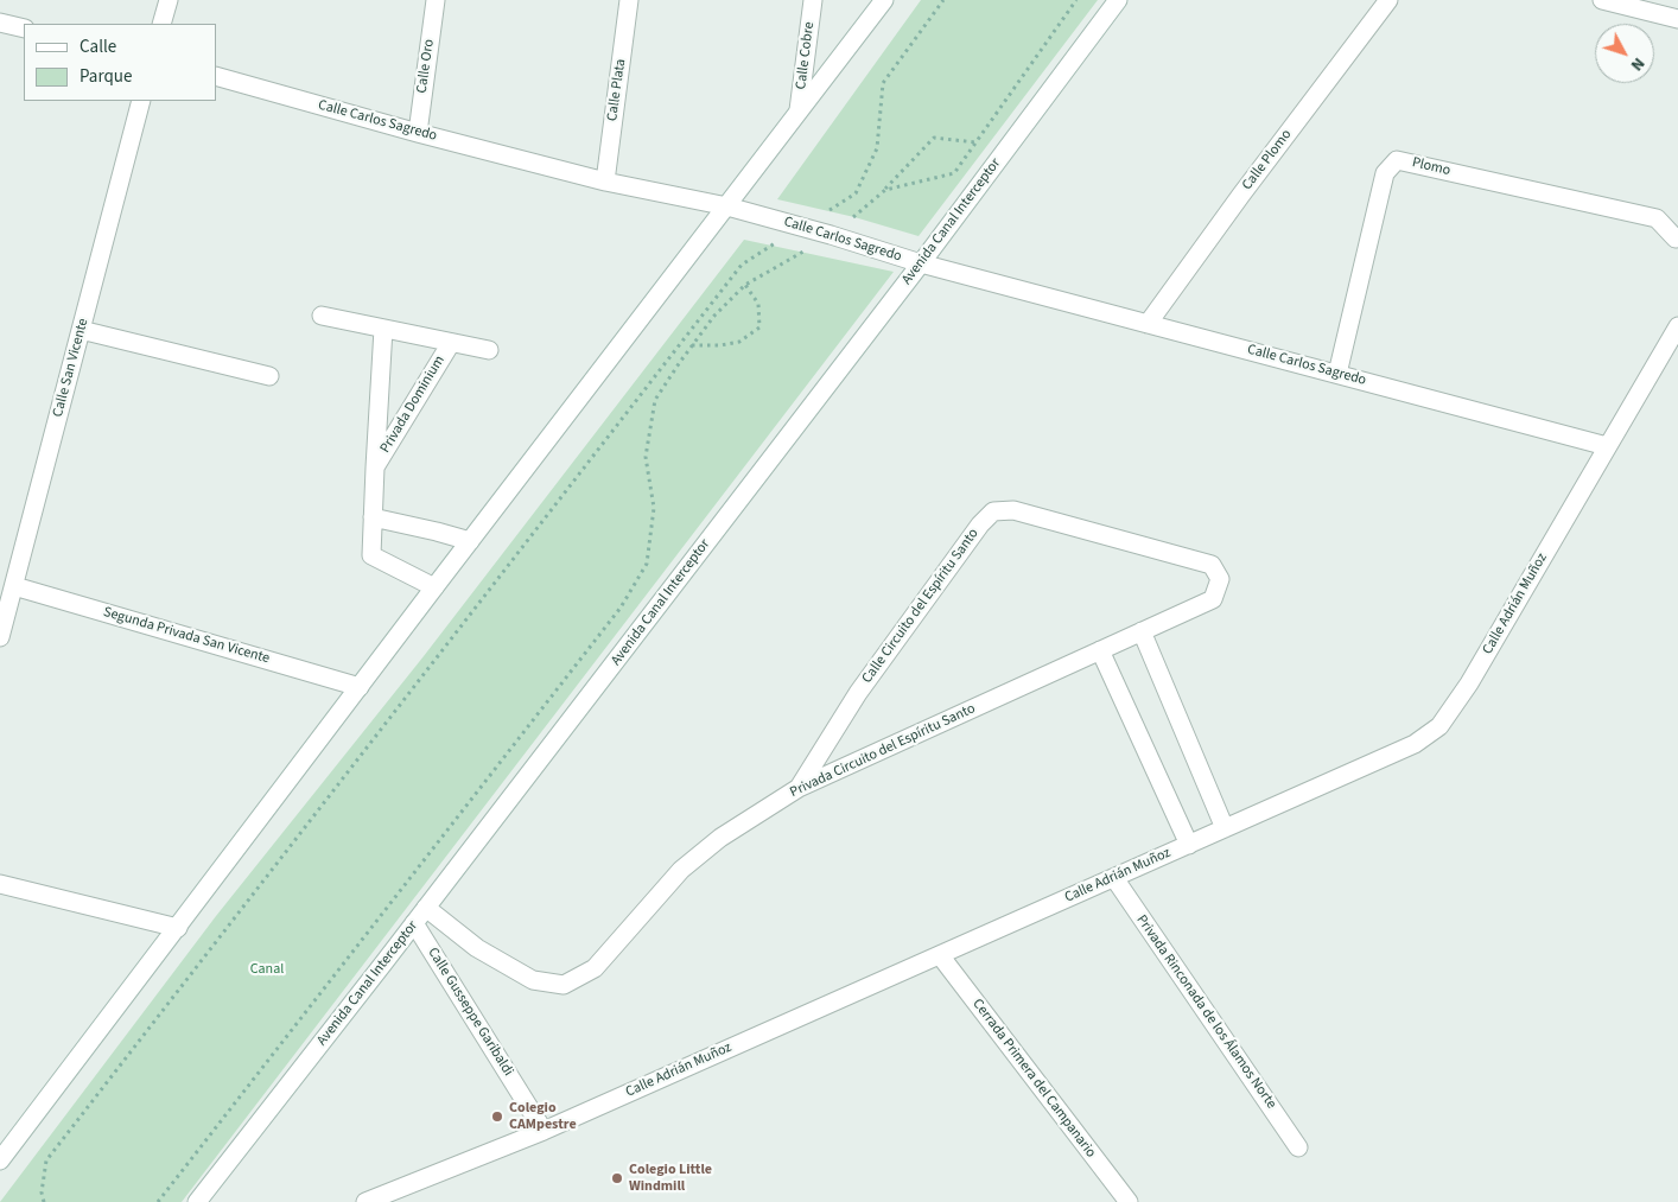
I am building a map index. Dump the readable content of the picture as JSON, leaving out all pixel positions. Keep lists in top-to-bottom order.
{
  "streets": {
    "street": [
      "Calle Cobre",
      "Calle Oro",
      "Calle Plata",
      "Calle Carlos Sagredo",
      "Calle Plomo",
      "Plomo",
      "Avenida Canal Interceptor",
      "Calle San Vicente",
      "Privada Dominium",
      "Calle Adrián Muñoz",
      "Calle Circuito del Espíritu Santo",
      "Segunda Privada San Vicente",
      "Privada Circuito del Espíritu Santo",
      "Calle Gusseppe Garibaldi",
      "Privada Rinconada de los Álamos Norte",
      "Cerrada Primera del Campanario"
    ]
  },
  "crossings": [
    ["Calle Oro", "Calle Carlos Sagredo"],
    ["Calle Plata", "Calle Carlos Sagredo"],
    ["Calle Carlos Sagredo", "Calle Plomo"],
    ["Calle Carlos Sagredo", "Plomo"],
    ["Calle Carlos Sagredo", "Avenida Canal Interceptor"],
    ["Calle Carlos Sagredo", "Calle Adrián Muñoz"],
    ["Avenida Canal Interceptor", "Privada Circuito del Espíritu Santo"],
    ["Avenida Canal Interceptor", "Calle Gusseppe Garibaldi"],
    ["Calle San Vicente", "Segunda Privada San Vicente"],
    ["Calle Adrián Muñoz", "Calle Gusseppe Garibaldi"],
    ["Calle Adrián Muñoz", "Privada Rinconada de los Álamos Norte"],
    ["Calle Adrián Muñoz", "Cerrada Primera del Campanario"],
    ["Calle Circuito del Espíritu Santo", "Privada Circuito del Espíritu Santo"]
  ],
  "parks": ["Canal"],
  "places": ["Colegio CAMpestre", "Colegio Little Windmill"],
  "legend": ["Calle", "Parque"],
  "north": "bottom right"
}
